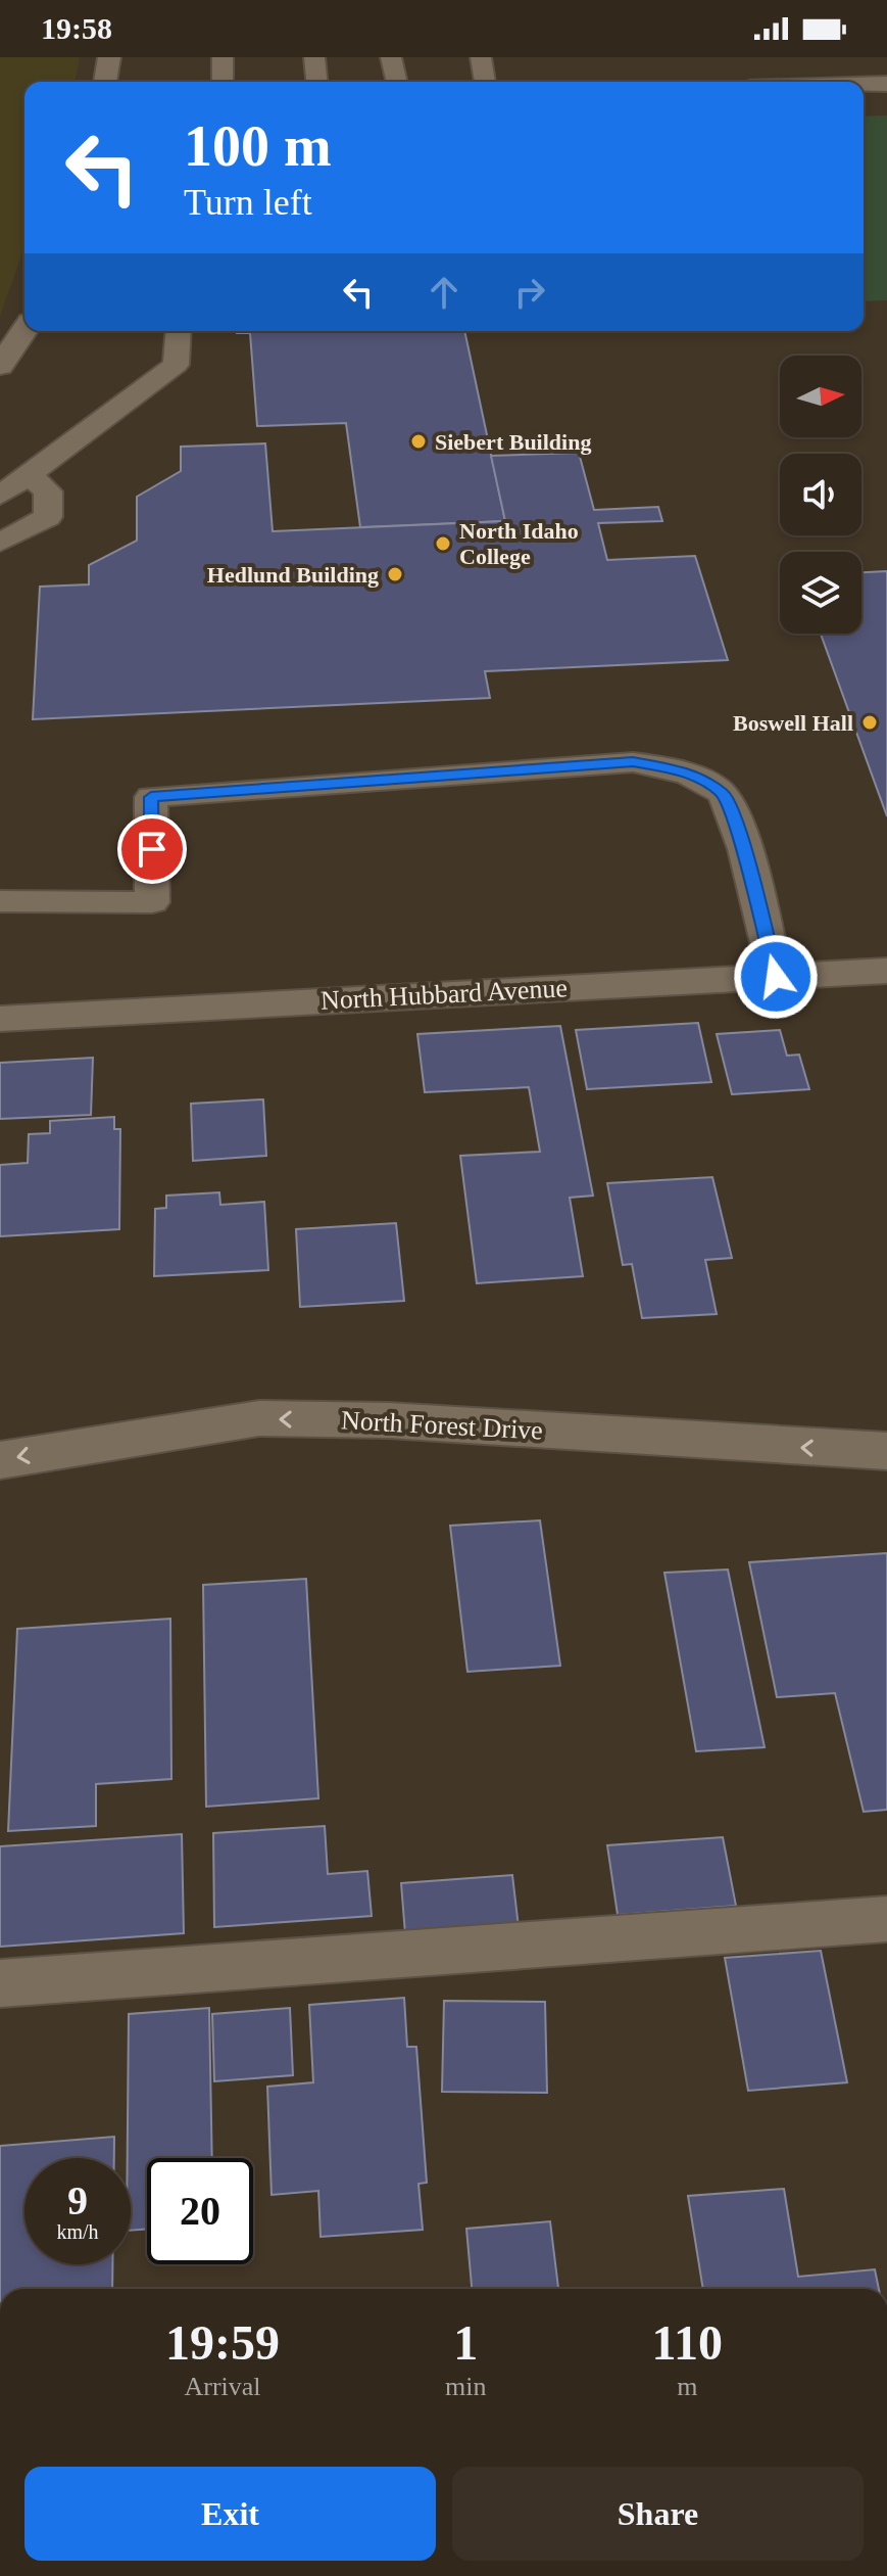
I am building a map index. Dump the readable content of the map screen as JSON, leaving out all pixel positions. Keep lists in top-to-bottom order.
{
  "streets": {
    "street": ["North Hubbard Avenue", "North Forest Drive"]
  },
  "one_way": ["North Forest Drive"],
  "places": [
    "Siebert Building",
    "North Idaho College",
    "Hedlund Building",
    "Boswell Hall"
  ],
  "north": "right",
  "page": {
    "status": "19:58",
    "turn": ["100 m", "Turn left"],
    "speed": "9 km/h",
    "limit": "20",
    "eta": [
      "19:59",
      "Arrival",
      "1",
      "min",
      "110",
      "m"
    ],
    "buttons": ["Exit", "Share"]
  }
}
